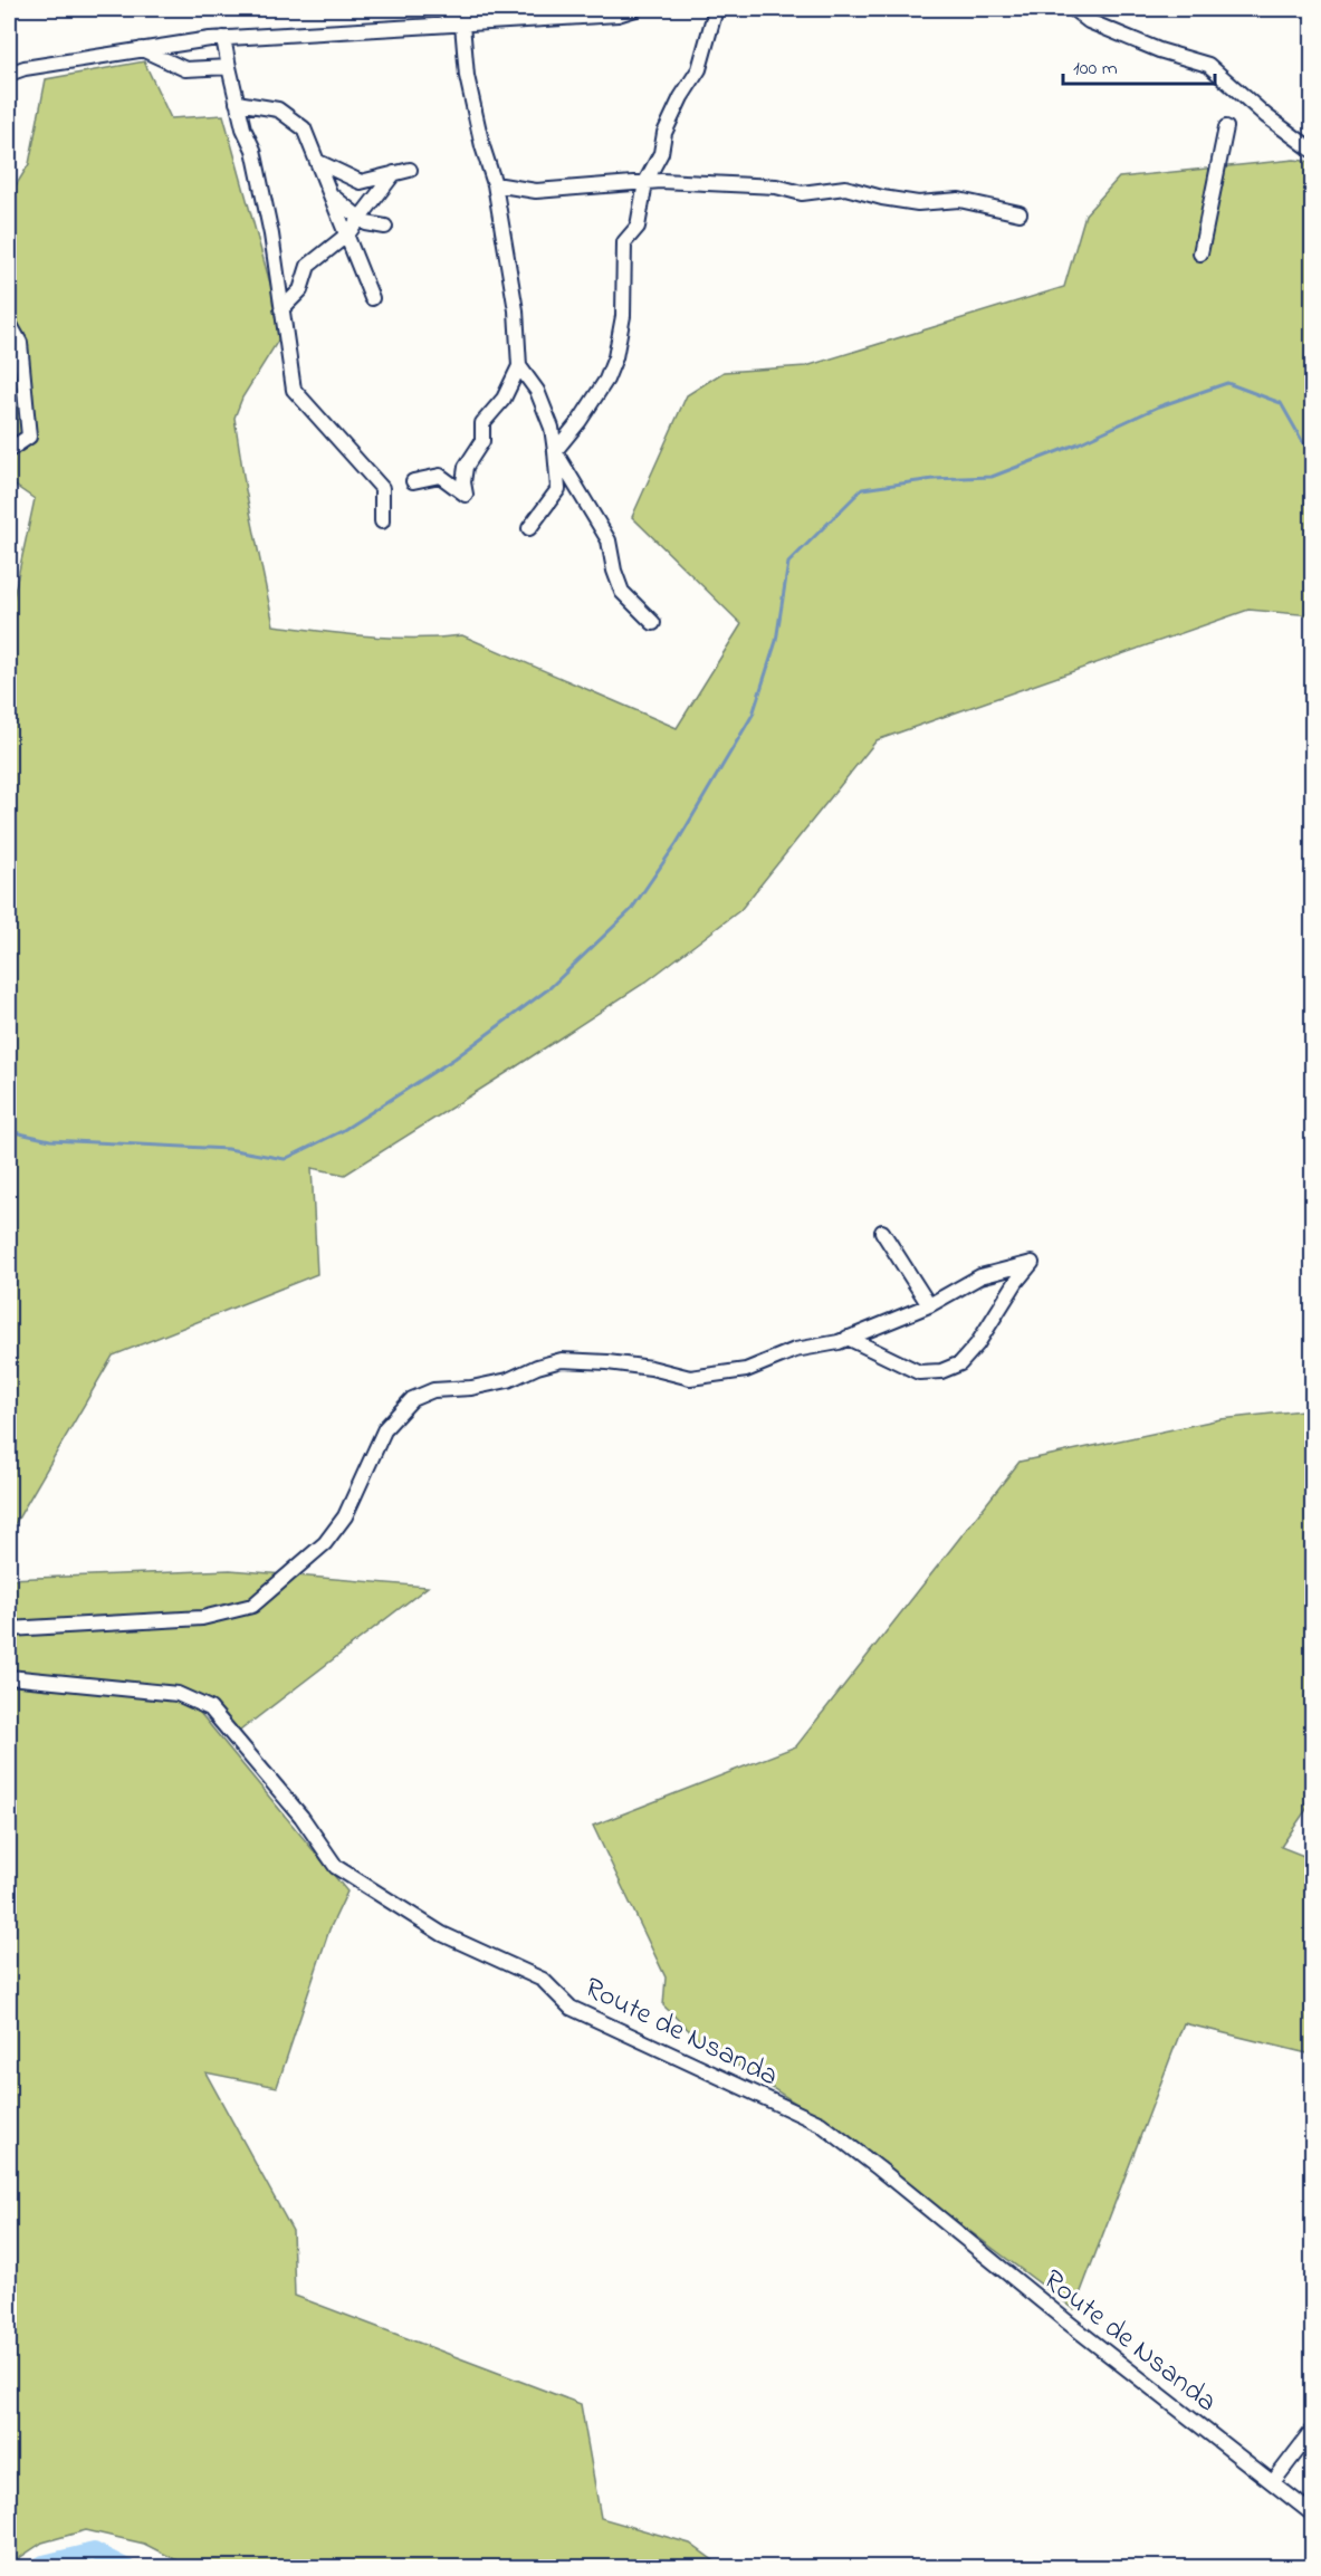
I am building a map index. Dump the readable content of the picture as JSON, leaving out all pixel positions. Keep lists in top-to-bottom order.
{
  "streets": {
    "street": ["Route de Nsanda"]
  },
  "scale_bar": "100 m"
}
